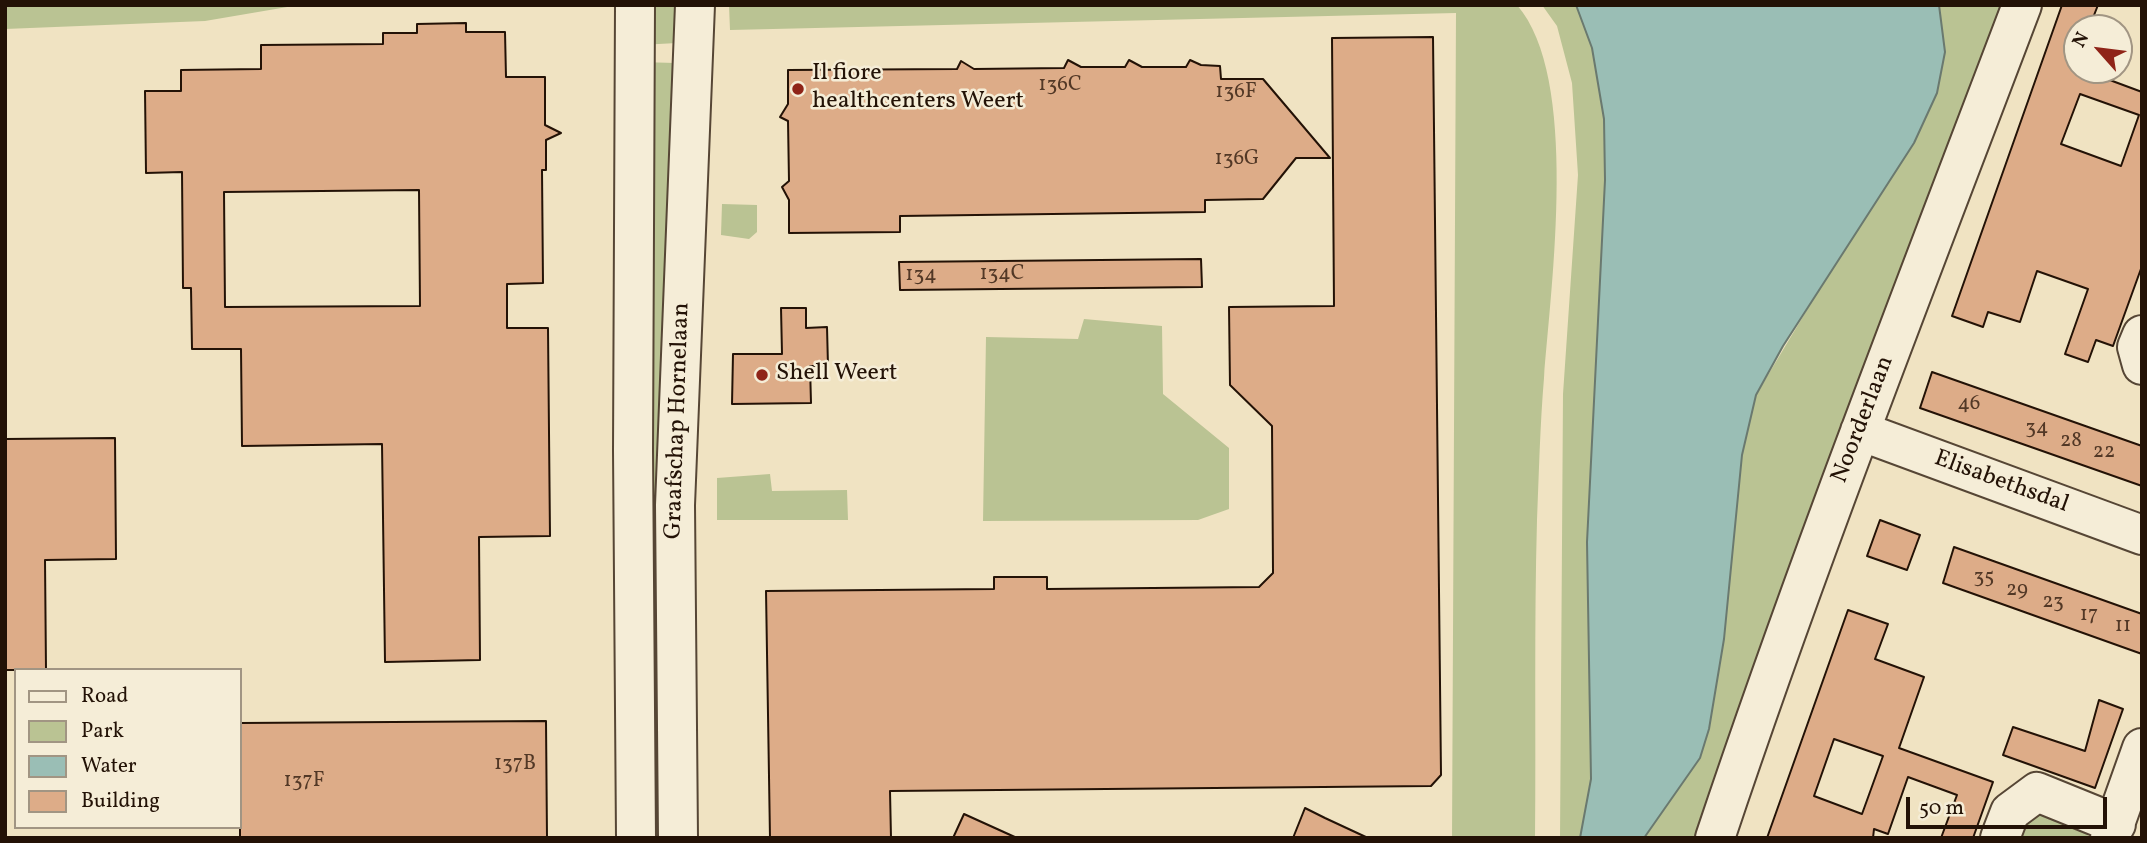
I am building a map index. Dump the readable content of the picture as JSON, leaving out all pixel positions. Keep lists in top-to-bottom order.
{
  "streets": {
    "street": ["Noorderlaan", "Graafschap Hornelaan", "Elisabethsdal"]
  },
  "crossings": [
    ["Noorderlaan", "Elisabethsdal"]
  ],
  "places": ["Il fiore healthcenters Weert", "Shell Weert"],
  "house_numbers": [
    "136C",
    "136F",
    "136G",
    "134C",
    "134",
    "46",
    "34",
    "28",
    "22",
    "35",
    "29",
    "23",
    "17",
    "11",
    "137B",
    "137F"
  ],
  "legend": [
    "Road",
    "Park",
    "Water",
    "Building"
  ],
  "scale_bar": "50 m",
  "north": "top left"
}
